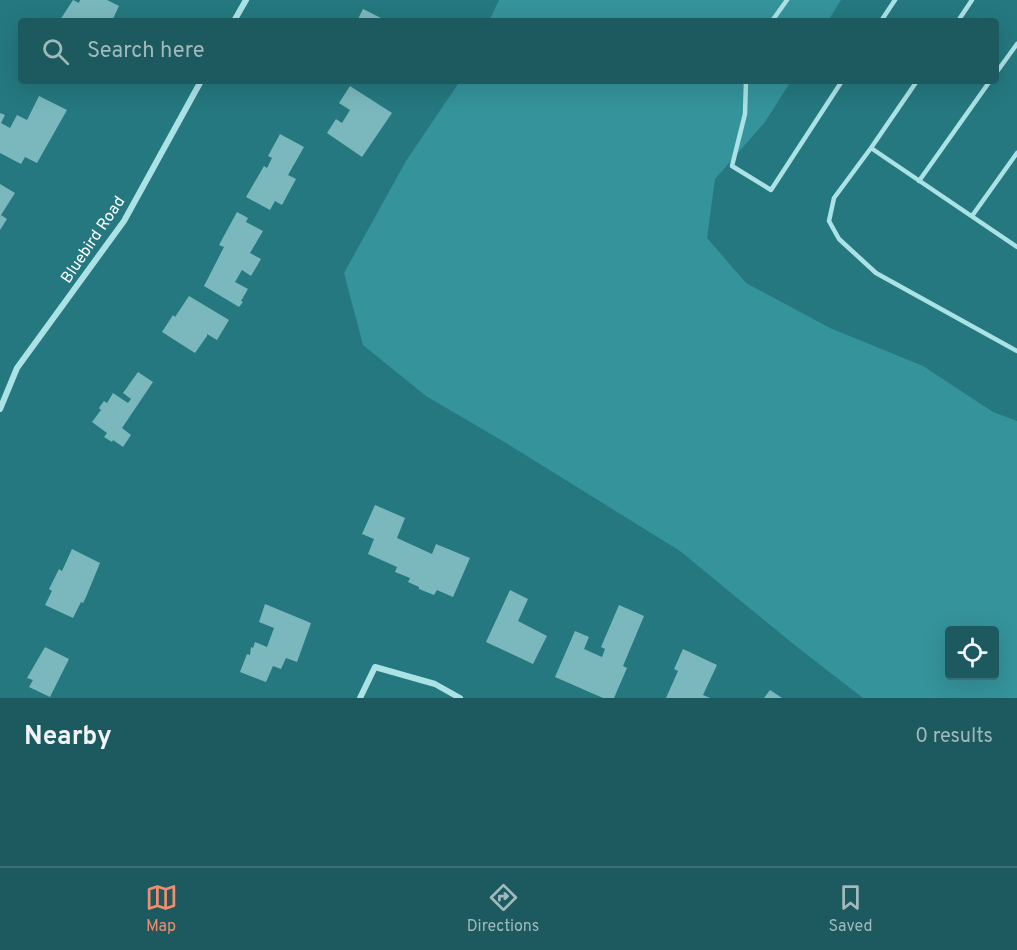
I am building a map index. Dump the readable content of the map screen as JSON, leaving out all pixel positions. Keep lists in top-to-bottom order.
{
  "streets": {
    "street": ["Bluebird Road"]
  },
  "page": {
    "search": "Search here",
    "heading": ["Nearby", "0 results"],
    "nav": ["Map", "Directions", "Saved"]
  }
}
